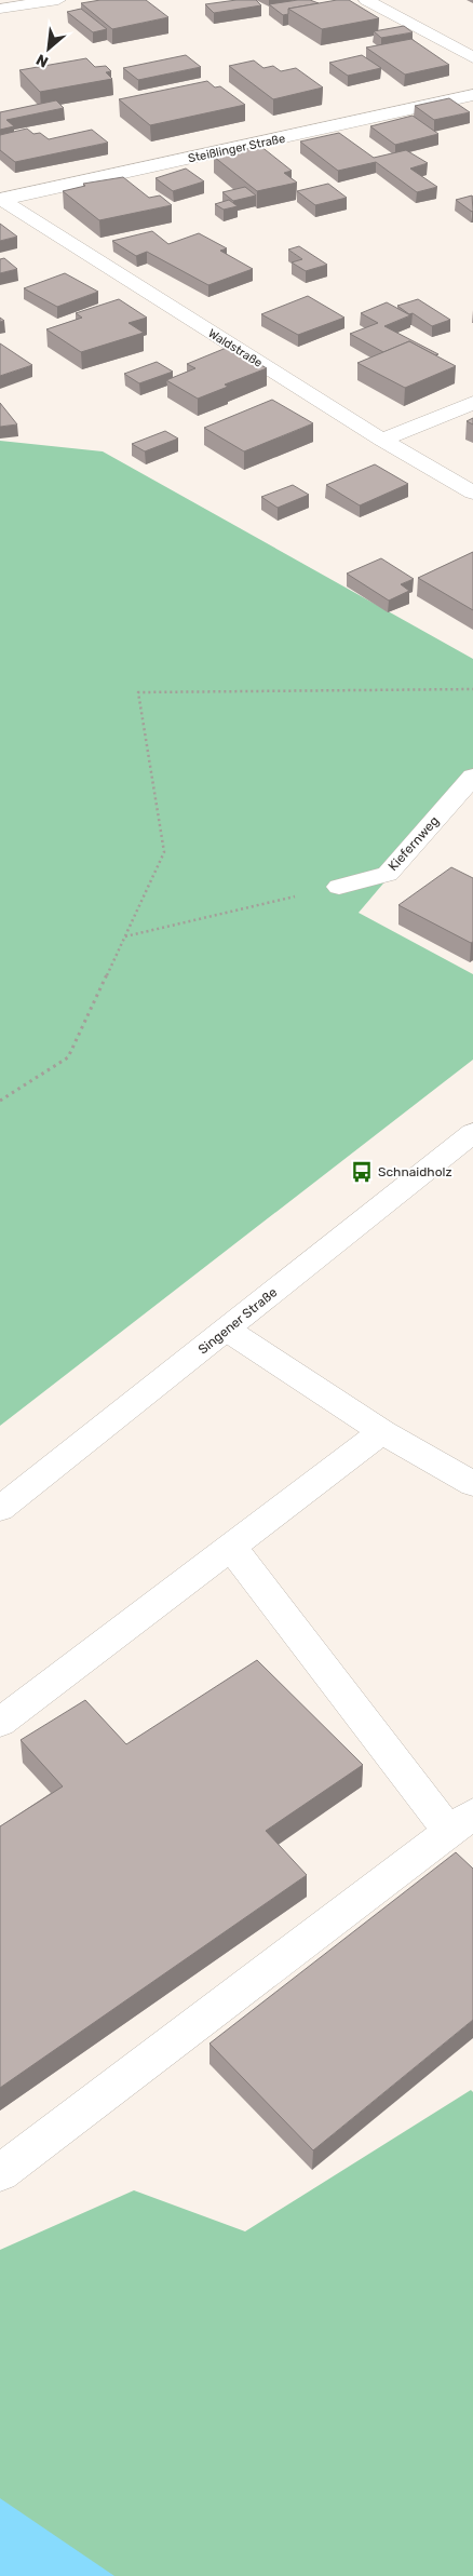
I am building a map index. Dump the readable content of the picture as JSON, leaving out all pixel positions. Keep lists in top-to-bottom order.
{
  "streets": {
    "street": [
      "Steißlinger Straße",
      "Waldstraße",
      "Kiefernweg",
      "Singener Straße"
    ]
  },
  "crossings": [
    ["Steißlinger Straße", "Waldstraße"]
  ],
  "places": {
    "bus stop": ["Schnaidholz"]
  },
  "north": "bottom left"
}
